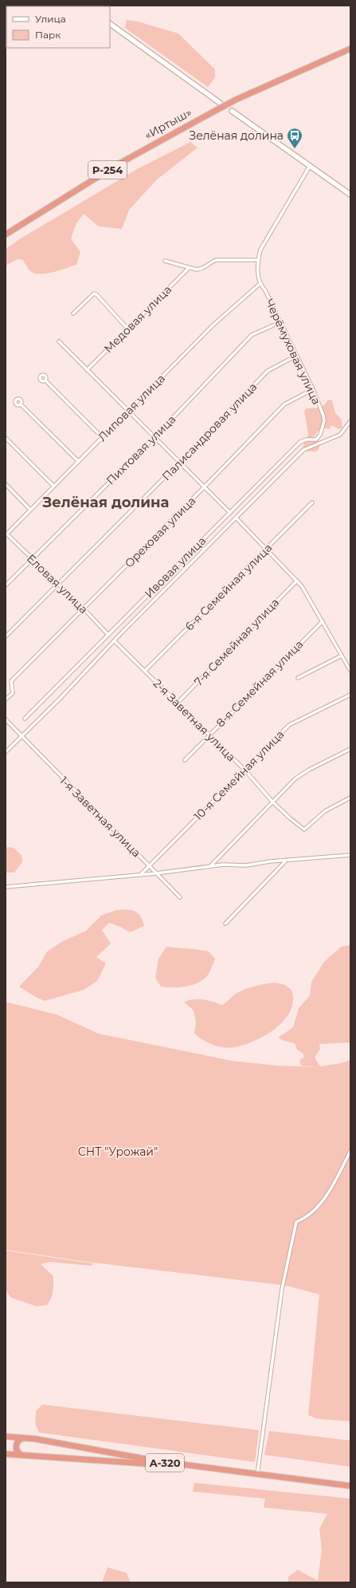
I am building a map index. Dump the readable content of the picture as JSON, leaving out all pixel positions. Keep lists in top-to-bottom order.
{
  "streets": {
    "highway": ["«Иртыш»", "Р-254", "А-320"],
    "street": [
      "Медовая улица",
      "Черёмуховая улица",
      "Липовая улица",
      "Палисандровая улица",
      "Пихтовая улица",
      "Ореховая улица",
      "Ивовая улица",
      "Еловая улица",
      "6-я Семейная улица",
      "7-я Семейная улица",
      "8-я Семейная улица",
      "2-я Заветная улица",
      "10-я Семейная улица",
      "1-я Заветная улица"
    ]
  },
  "crossings": [
    ["Черёмуховая улица", "Липовая улица"],
    ["Черёмуховая улица", "Палисандровая улица"],
    ["Черёмуховая улица", "Пихтовая улица"],
    ["Черёмуховая улица", "Ореховая улица"],
    ["Черёмуховая улица", "Ивовая улица"],
    ["Липовая улица", "Еловая улица"],
    ["Палисандровая улица", "Еловая улица"],
    ["Пихтовая улица", "Еловая улица"],
    ["Ореховая улица", "Еловая улица"],
    ["Ивовая улица", "Еловая улица"],
    ["Ивовая улица", "2-я Заветная улица"],
    ["Ивовая улица", "1-я Заветная улица"],
    ["6-я Семейная улица", "2-я Заветная улица"],
    ["7-я Семейная улица", "2-я Заветная улица"],
    ["8-я Семейная улица", "2-я Заветная улица"],
    ["2-я Заветная улица", "10-я Семейная улица"],
    ["10-я Семейная улица", "1-я Заветная улица"]
  ],
  "districts": ["Зелёная долина"],
  "parks": ["СНТ \"Урожай\""],
  "places": {
    "bus stop": ["Зелёная долина"]
  },
  "legend": ["Улица", "Парк"]
}
